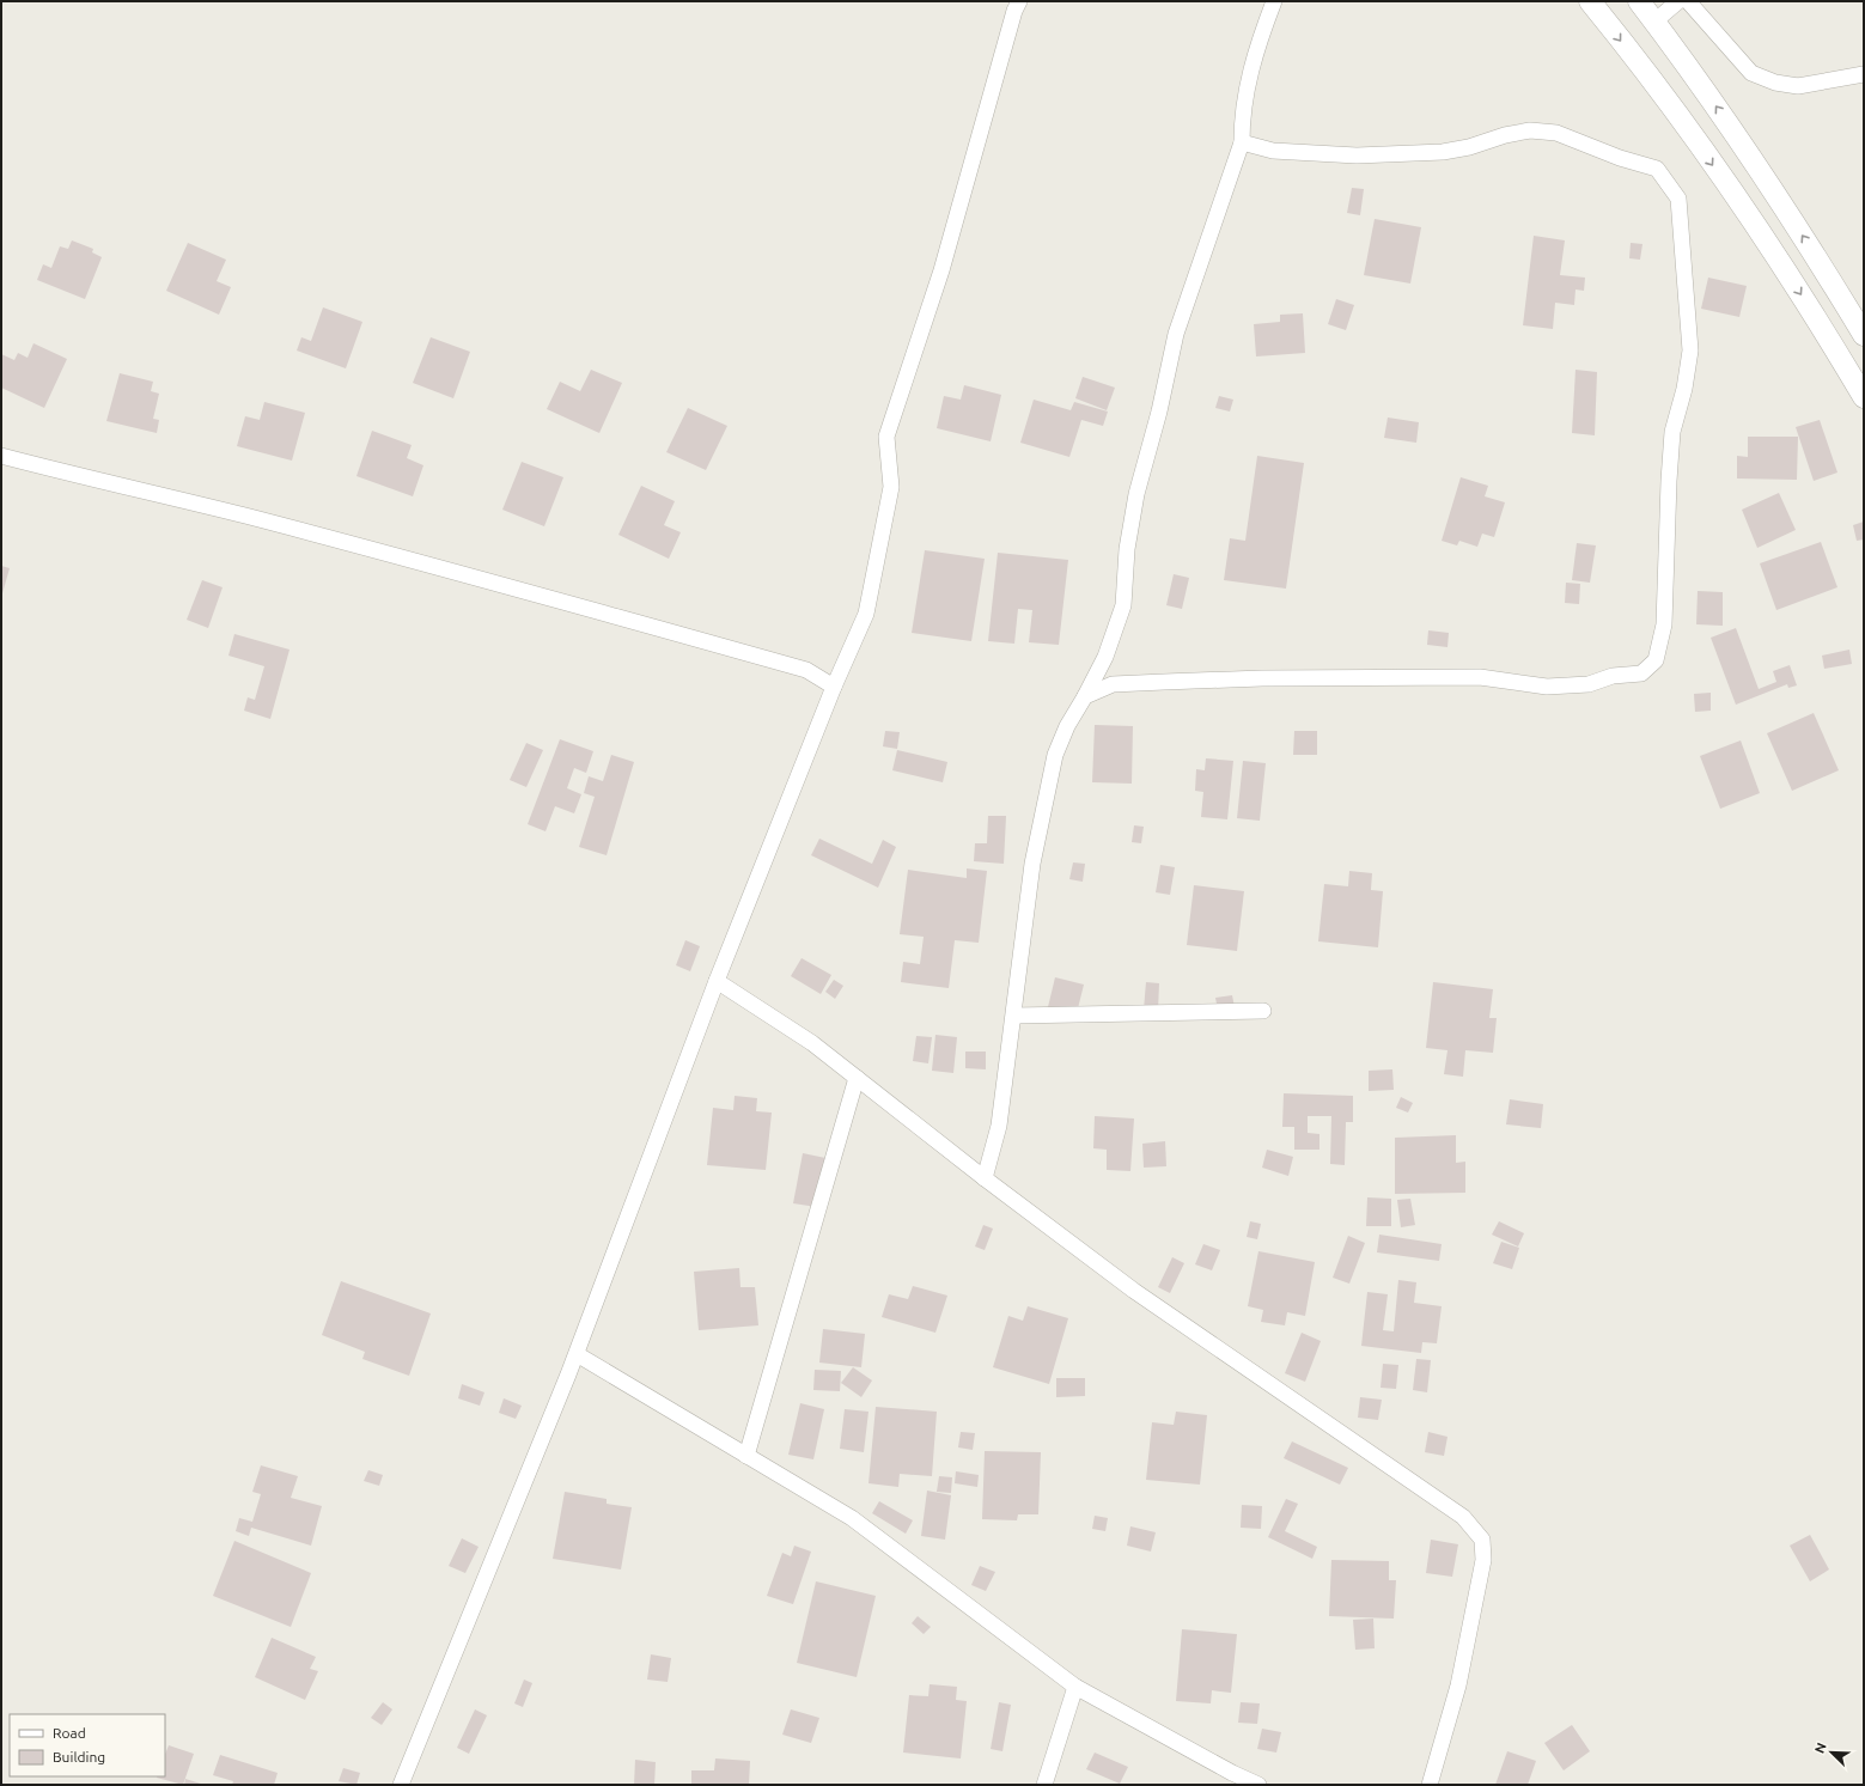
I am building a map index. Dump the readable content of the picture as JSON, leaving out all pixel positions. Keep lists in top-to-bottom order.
{
  "legend": ["Road", "Building"],
  "north": "top left"
}
